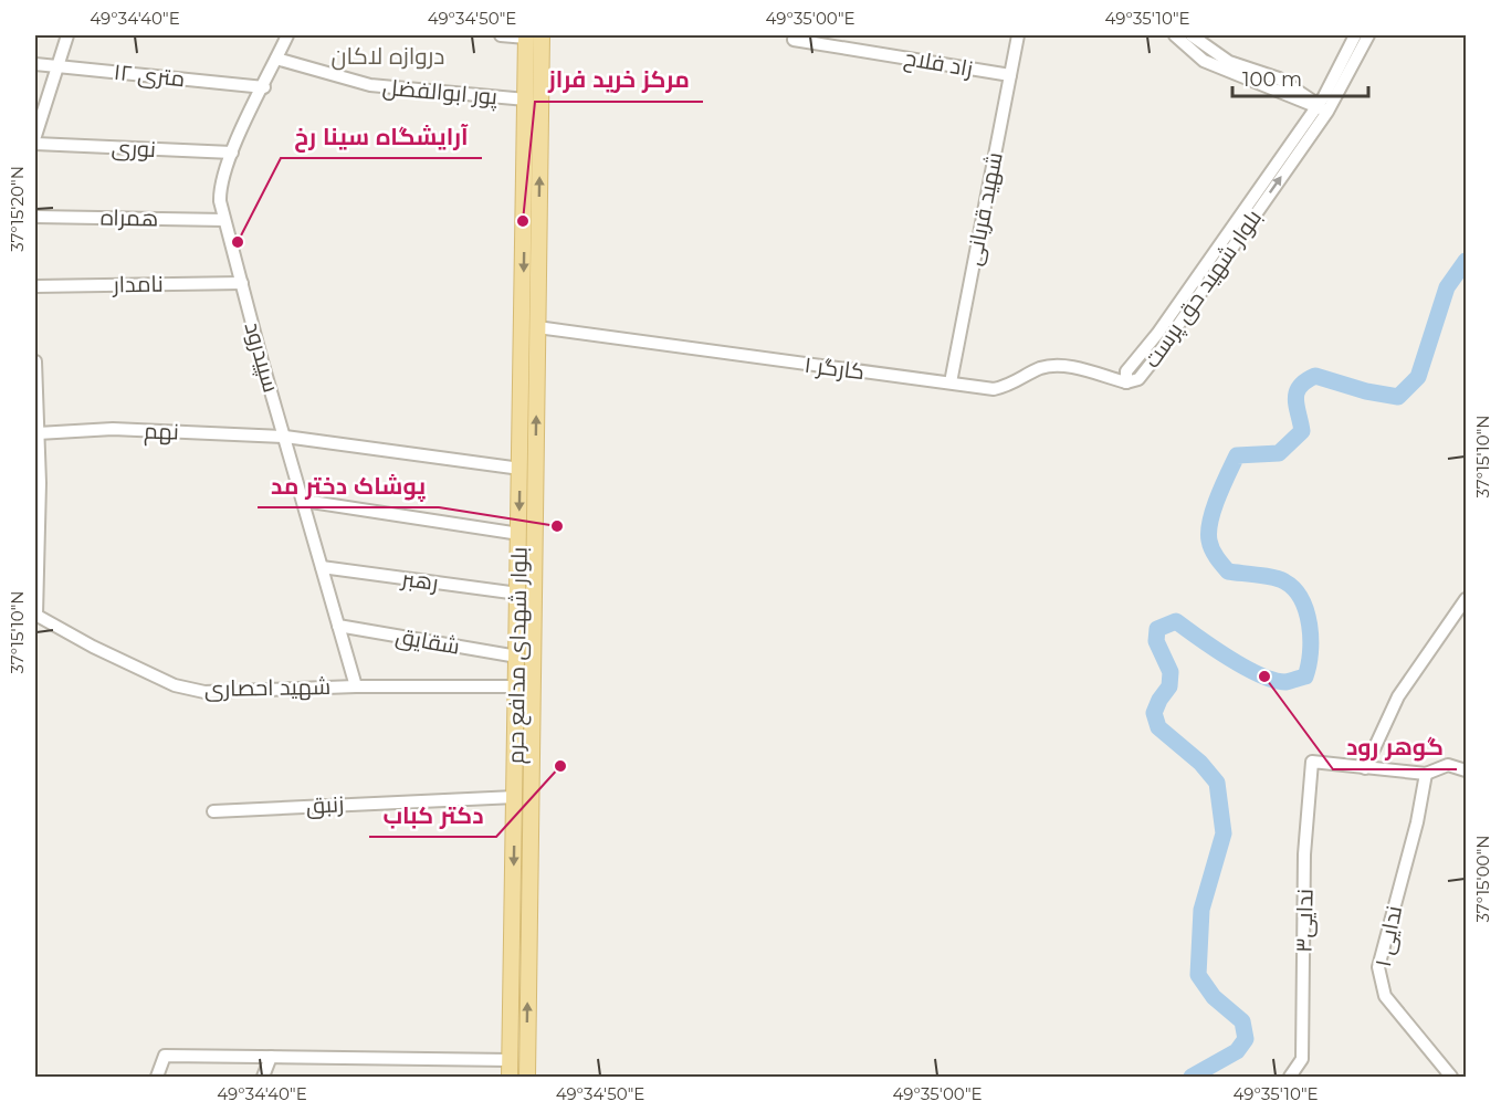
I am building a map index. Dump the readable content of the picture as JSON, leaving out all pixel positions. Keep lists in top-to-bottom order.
{
  "streets": {
    "main road": ["بلوار شهدای مدافع حرم"],
    "street": [
      "زاد فلاح",
      "۱۲ متری",
      "پور ابوالفضل",
      "نوری",
      "شهید قربانی",
      "همراه",
      "نامدار",
      "بلوار شهید حق پرست",
      "سپیدرود",
      "کارگر ۱",
      "نهم",
      "رهبر",
      "شقایق",
      "شهید احصاری",
      "زنبق",
      "ندایی۳",
      "ندایی ۱"
    ]
  },
  "crossings": [
    ["زاد فلاح", "شهید قربانی"],
    ["۱۲ متری", "سپیدرود"],
    ["پور ابوالفضل", "سپیدرود"],
    ["پور ابوالفضل", "بلوار شهدای مدافع حرم"],
    ["نوری", "سپیدرود"],
    ["شهید قربانی", "کارگر ۱"],
    ["همراه", "سپیدرود"],
    ["نامدار", "سپیدرود"],
    ["بلوار شهید حق پرست", "کارگر ۱"],
    ["سپیدرود", "نهم"],
    ["سپیدرود", "رهبر"],
    ["سپیدرود", "شقایق"],
    ["سپیدرود", "شهید احصاری"],
    ["کارگر ۱", "بلوار شهدای مدافع حرم"],
    ["نهم", "بلوار شهدای مدافع حرم"],
    ["رهبر", "بلوار شهدای مدافع حرم"],
    ["شقایق", "بلوار شهدای مدافع حرم"],
    ["بلوار شهدای مدافع حرم", "شهید احصاری"],
    ["بلوار شهدای مدافع حرم", "زنبق"]
  ],
  "districts": ["دروازه لاکان"],
  "places": [
    "مرکز خرید فراز",
    "آرایشگاه سینا رخ",
    "پوشاک دختر مد",
    "گوهر رود",
    "دکتر کباب"
  ],
  "scale_bar": "100 m",
  "coordinates": [
    "49°34'40\"E",
    "49°34'50\"E",
    "49°35'00\"E",
    "49°35'10\"E",
    "37°15'20\"N",
    "37°15'10\"N",
    "37°15'00\"N"
  ]
}
